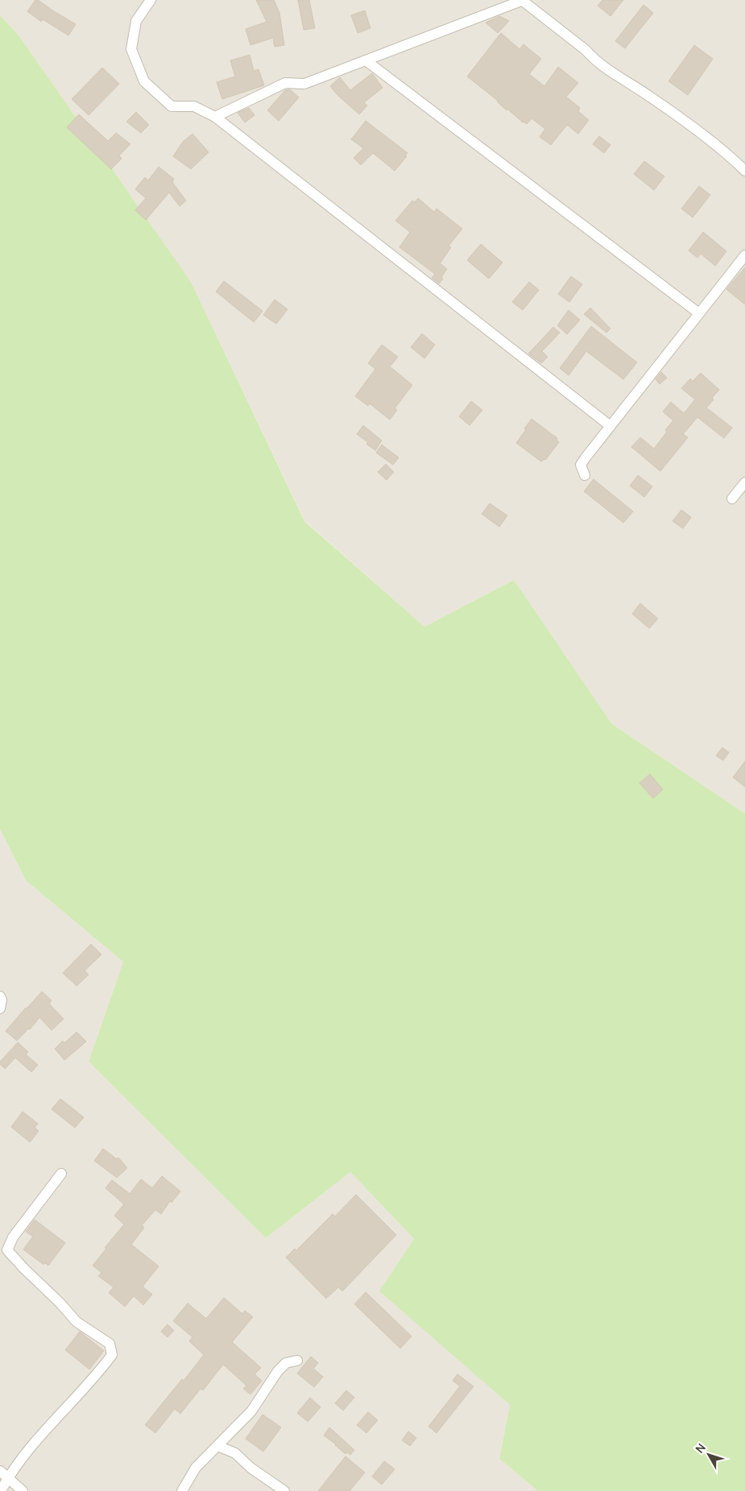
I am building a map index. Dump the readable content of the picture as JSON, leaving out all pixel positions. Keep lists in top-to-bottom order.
{
  "north": "top left"
}
